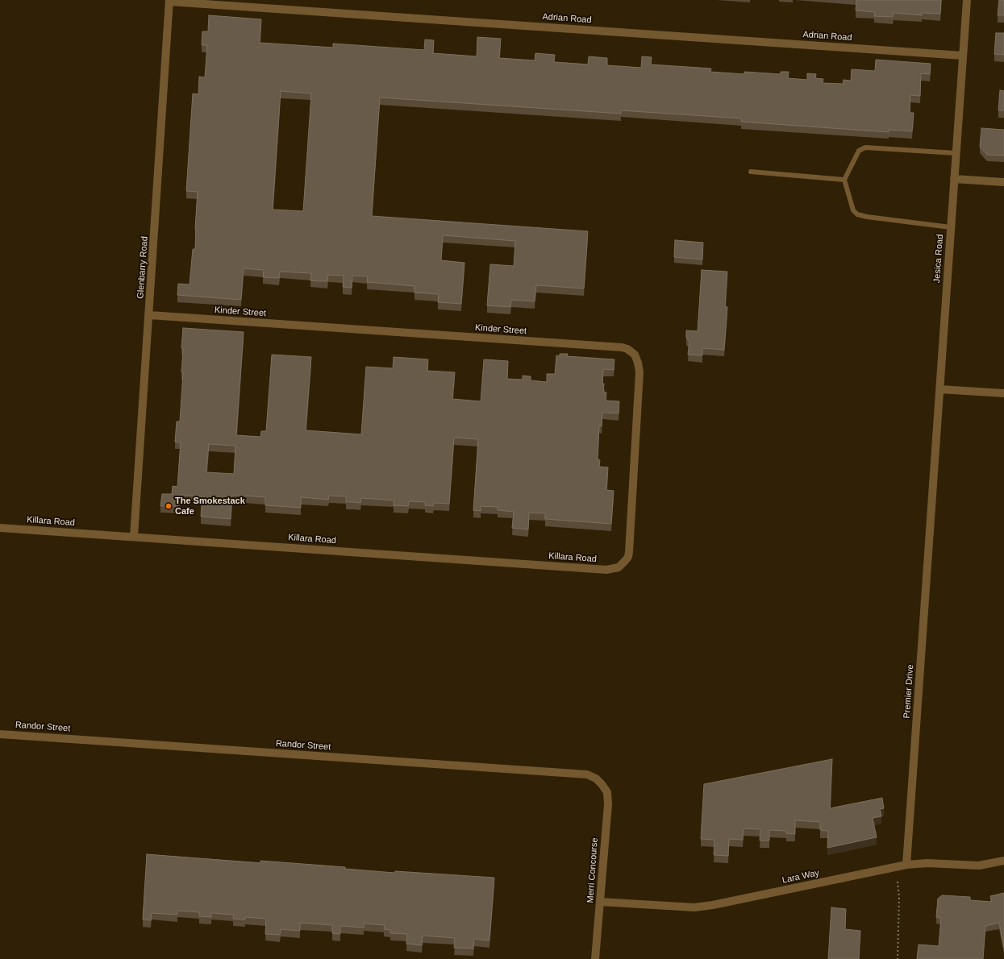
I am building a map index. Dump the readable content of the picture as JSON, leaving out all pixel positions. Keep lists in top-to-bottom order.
{
  "streets": {
    "street": [
      "Adrian Road",
      "Jesica Road",
      "Glenbarry Road",
      "Kinder Street",
      "Killara Road",
      "Premier Drive",
      "Randor Street",
      "Merri Concourse",
      "Lara Way"
    ]
  },
  "crossings": [
    ["Adrian Road", "Jesica Road"],
    ["Adrian Road", "Glenbarry Road"],
    ["Jesica Road", "Premier Drive"],
    ["Glenbarry Road", "Kinder Street"],
    ["Glenbarry Road", "Killara Road"],
    ["Kinder Street", "Killara Road"],
    ["Premier Drive", "Lara Way"],
    ["Randor Street", "Merri Concourse"],
    ["Merri Concourse", "Lara Way"]
  ],
  "places": ["The Smokestack Cafe"]
}
